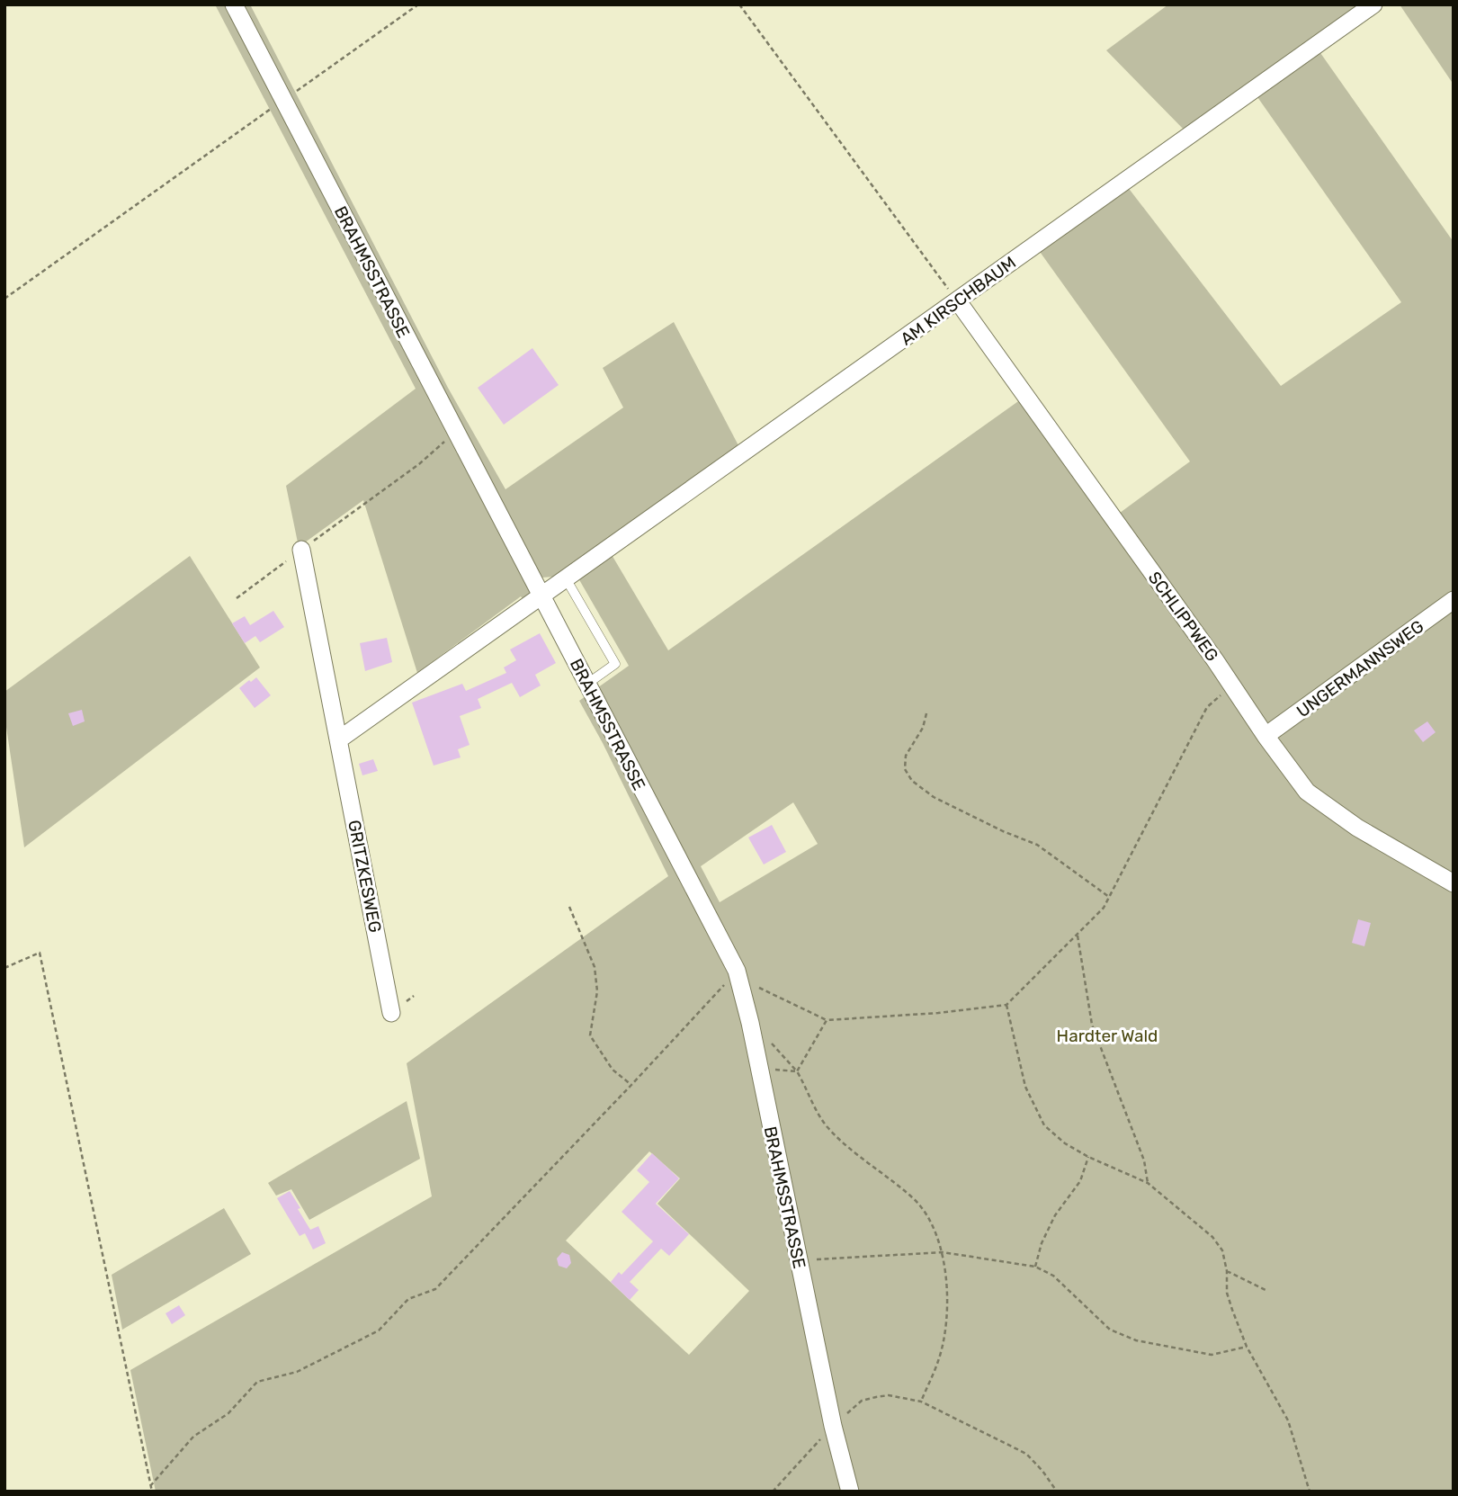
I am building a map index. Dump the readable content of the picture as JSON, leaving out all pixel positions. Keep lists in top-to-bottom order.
{
  "streets": {
    "street": [
      "BRAHMSSTRASSE",
      "AM KIRSCHBAUM",
      "SCHLIPPWEG",
      "UNGERMANNSWEG",
      "GRITZKESWEG"
    ]
  },
  "crossings": [
    ["BRAHMSSTRASSE", "AM KIRSCHBAUM"],
    ["AM KIRSCHBAUM", "SCHLIPPWEG"],
    ["SCHLIPPWEG", "UNGERMANNSWEG"]
  ],
  "parks": ["Hardter Wald"]
}
